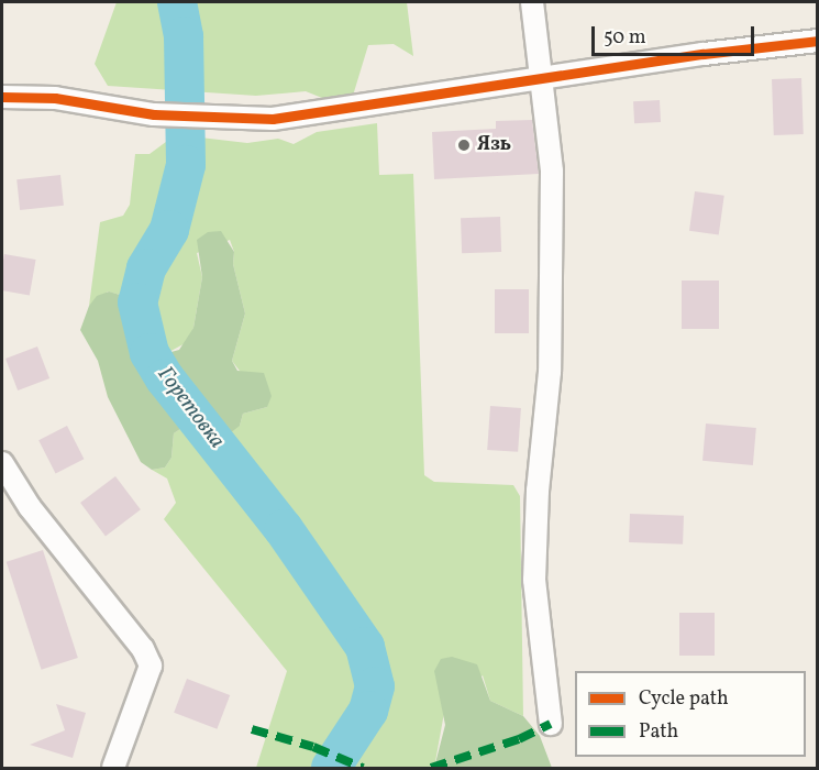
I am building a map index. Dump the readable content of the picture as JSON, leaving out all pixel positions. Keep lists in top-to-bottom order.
{
  "water": ["Горетовка"],
  "places": ["Язь"],
  "legend": ["Cycle path", "Path"],
  "scale_bar": "50 m"
}
